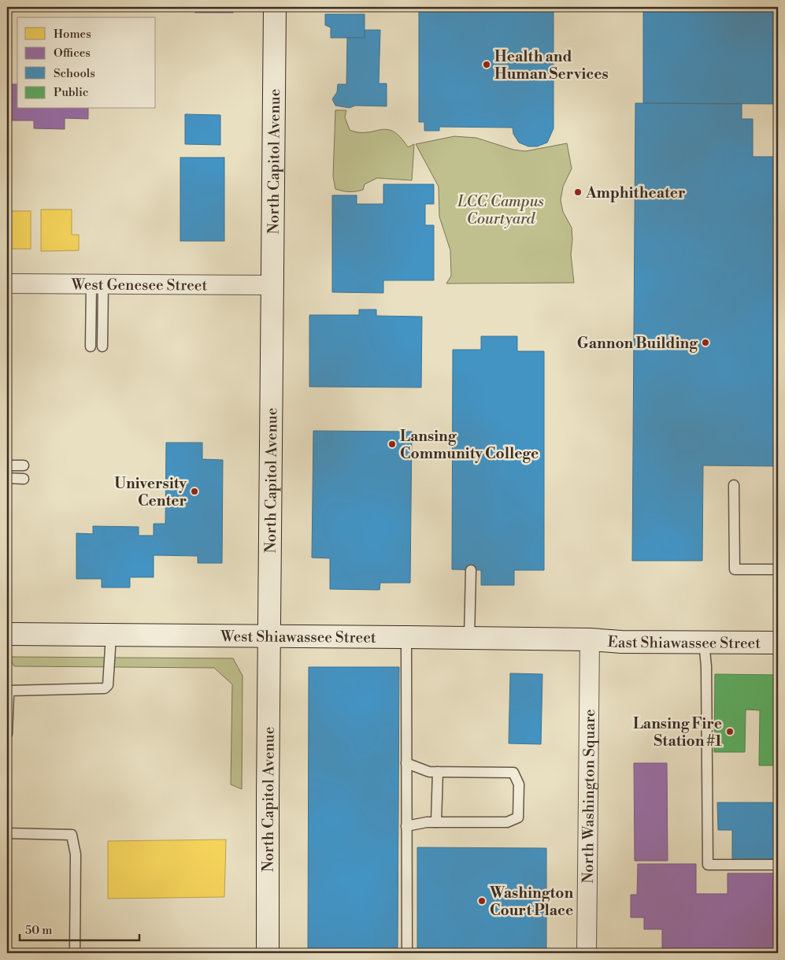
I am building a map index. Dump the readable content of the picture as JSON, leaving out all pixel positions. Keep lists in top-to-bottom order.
{
  "streets": {
    "street": [
      "North Capitol Avenue",
      "West Genesee Street",
      "West Shiawassee Street",
      "East Shiawassee Street",
      "North Washington Square"
    ]
  },
  "crossings": [
    ["North Capitol Avenue", "West Genesee Street"],
    ["North Capitol Avenue", "West Shiawassee Street"],
    ["West Shiawassee Street", "East Shiawassee Street"],
    ["West Shiawassee Street", "North Washington Square"],
    ["East Shiawassee Street", "North Washington Square"]
  ],
  "parks": ["LCC Campus Courtyard"],
  "places": [
    "Health and Human Services",
    "Amphitheater",
    "Gannon Building",
    "Lansing Community College",
    "University Center",
    "Lansing Fire Station #1",
    "Washington Court Place"
  ],
  "legend": [
    "Homes",
    "Offices",
    "Schools",
    "Public"
  ],
  "scale_bar": "50 m"
}
